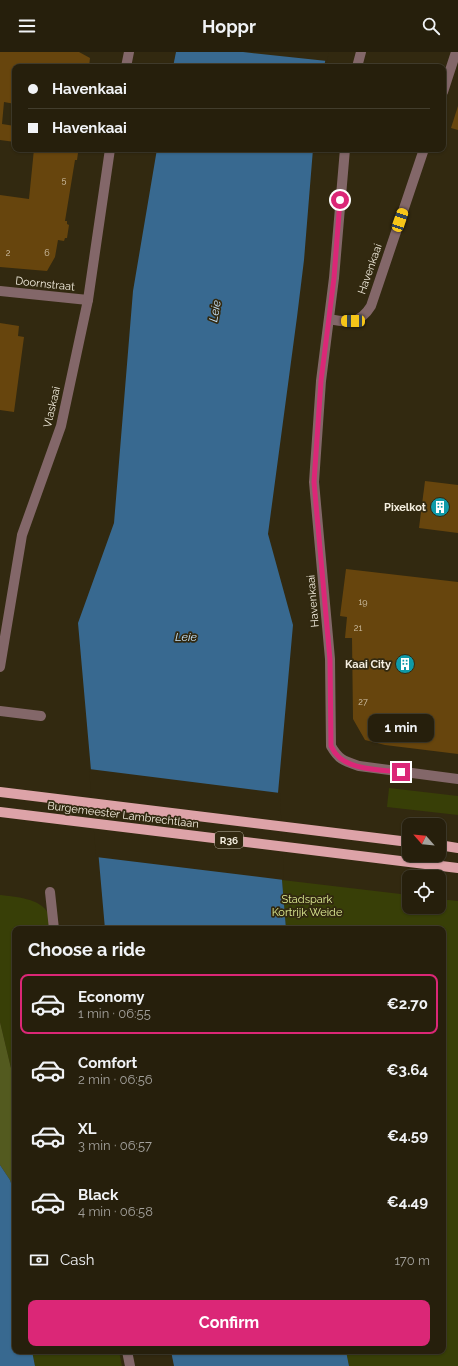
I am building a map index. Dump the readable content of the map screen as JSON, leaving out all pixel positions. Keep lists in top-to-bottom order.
{
  "streets": {
    "main road": ["Burgemeester Lambrechtlaan", "R36"],
    "street": ["Havenkaai", "Doornstraat", "Vlaskaai"]
  },
  "crossings": [
    ["Doornstraat", "Vlaskaai"]
  ],
  "water": ["Leie"],
  "parks": ["Stadspark Kortrijk Weide"],
  "places": {
    "building": ["Pixelkot", "Kaai City"]
  },
  "house_numbers": [
    "5",
    "2",
    "6",
    "19",
    "21",
    "27"
  ],
  "north": "top left",
  "page": {
    "header": "Hoppr",
    "banner": ["Havenkaai", "Havenkaai"],
    "bubble": "1 min",
    "heading": "Choose a ride",
    "list": [
      {
        "name": "Economy",
        "note": "1 min · 06:55",
        "value": "€2.70"
      },
      {
        "name": "Comfort",
        "note": "2 min · 06:56",
        "value": "€3.64"
      },
      {
        "name": "XL",
        "note": "3 min · 06:57",
        "value": "€4.59"
      },
      {
        "name": "Black",
        "note": "4 min · 06:58",
        "value": "€4.49"
      }
    ],
    "pay": ["Cash", "170 m"],
    "buttons": "Confirm"
  }
}
